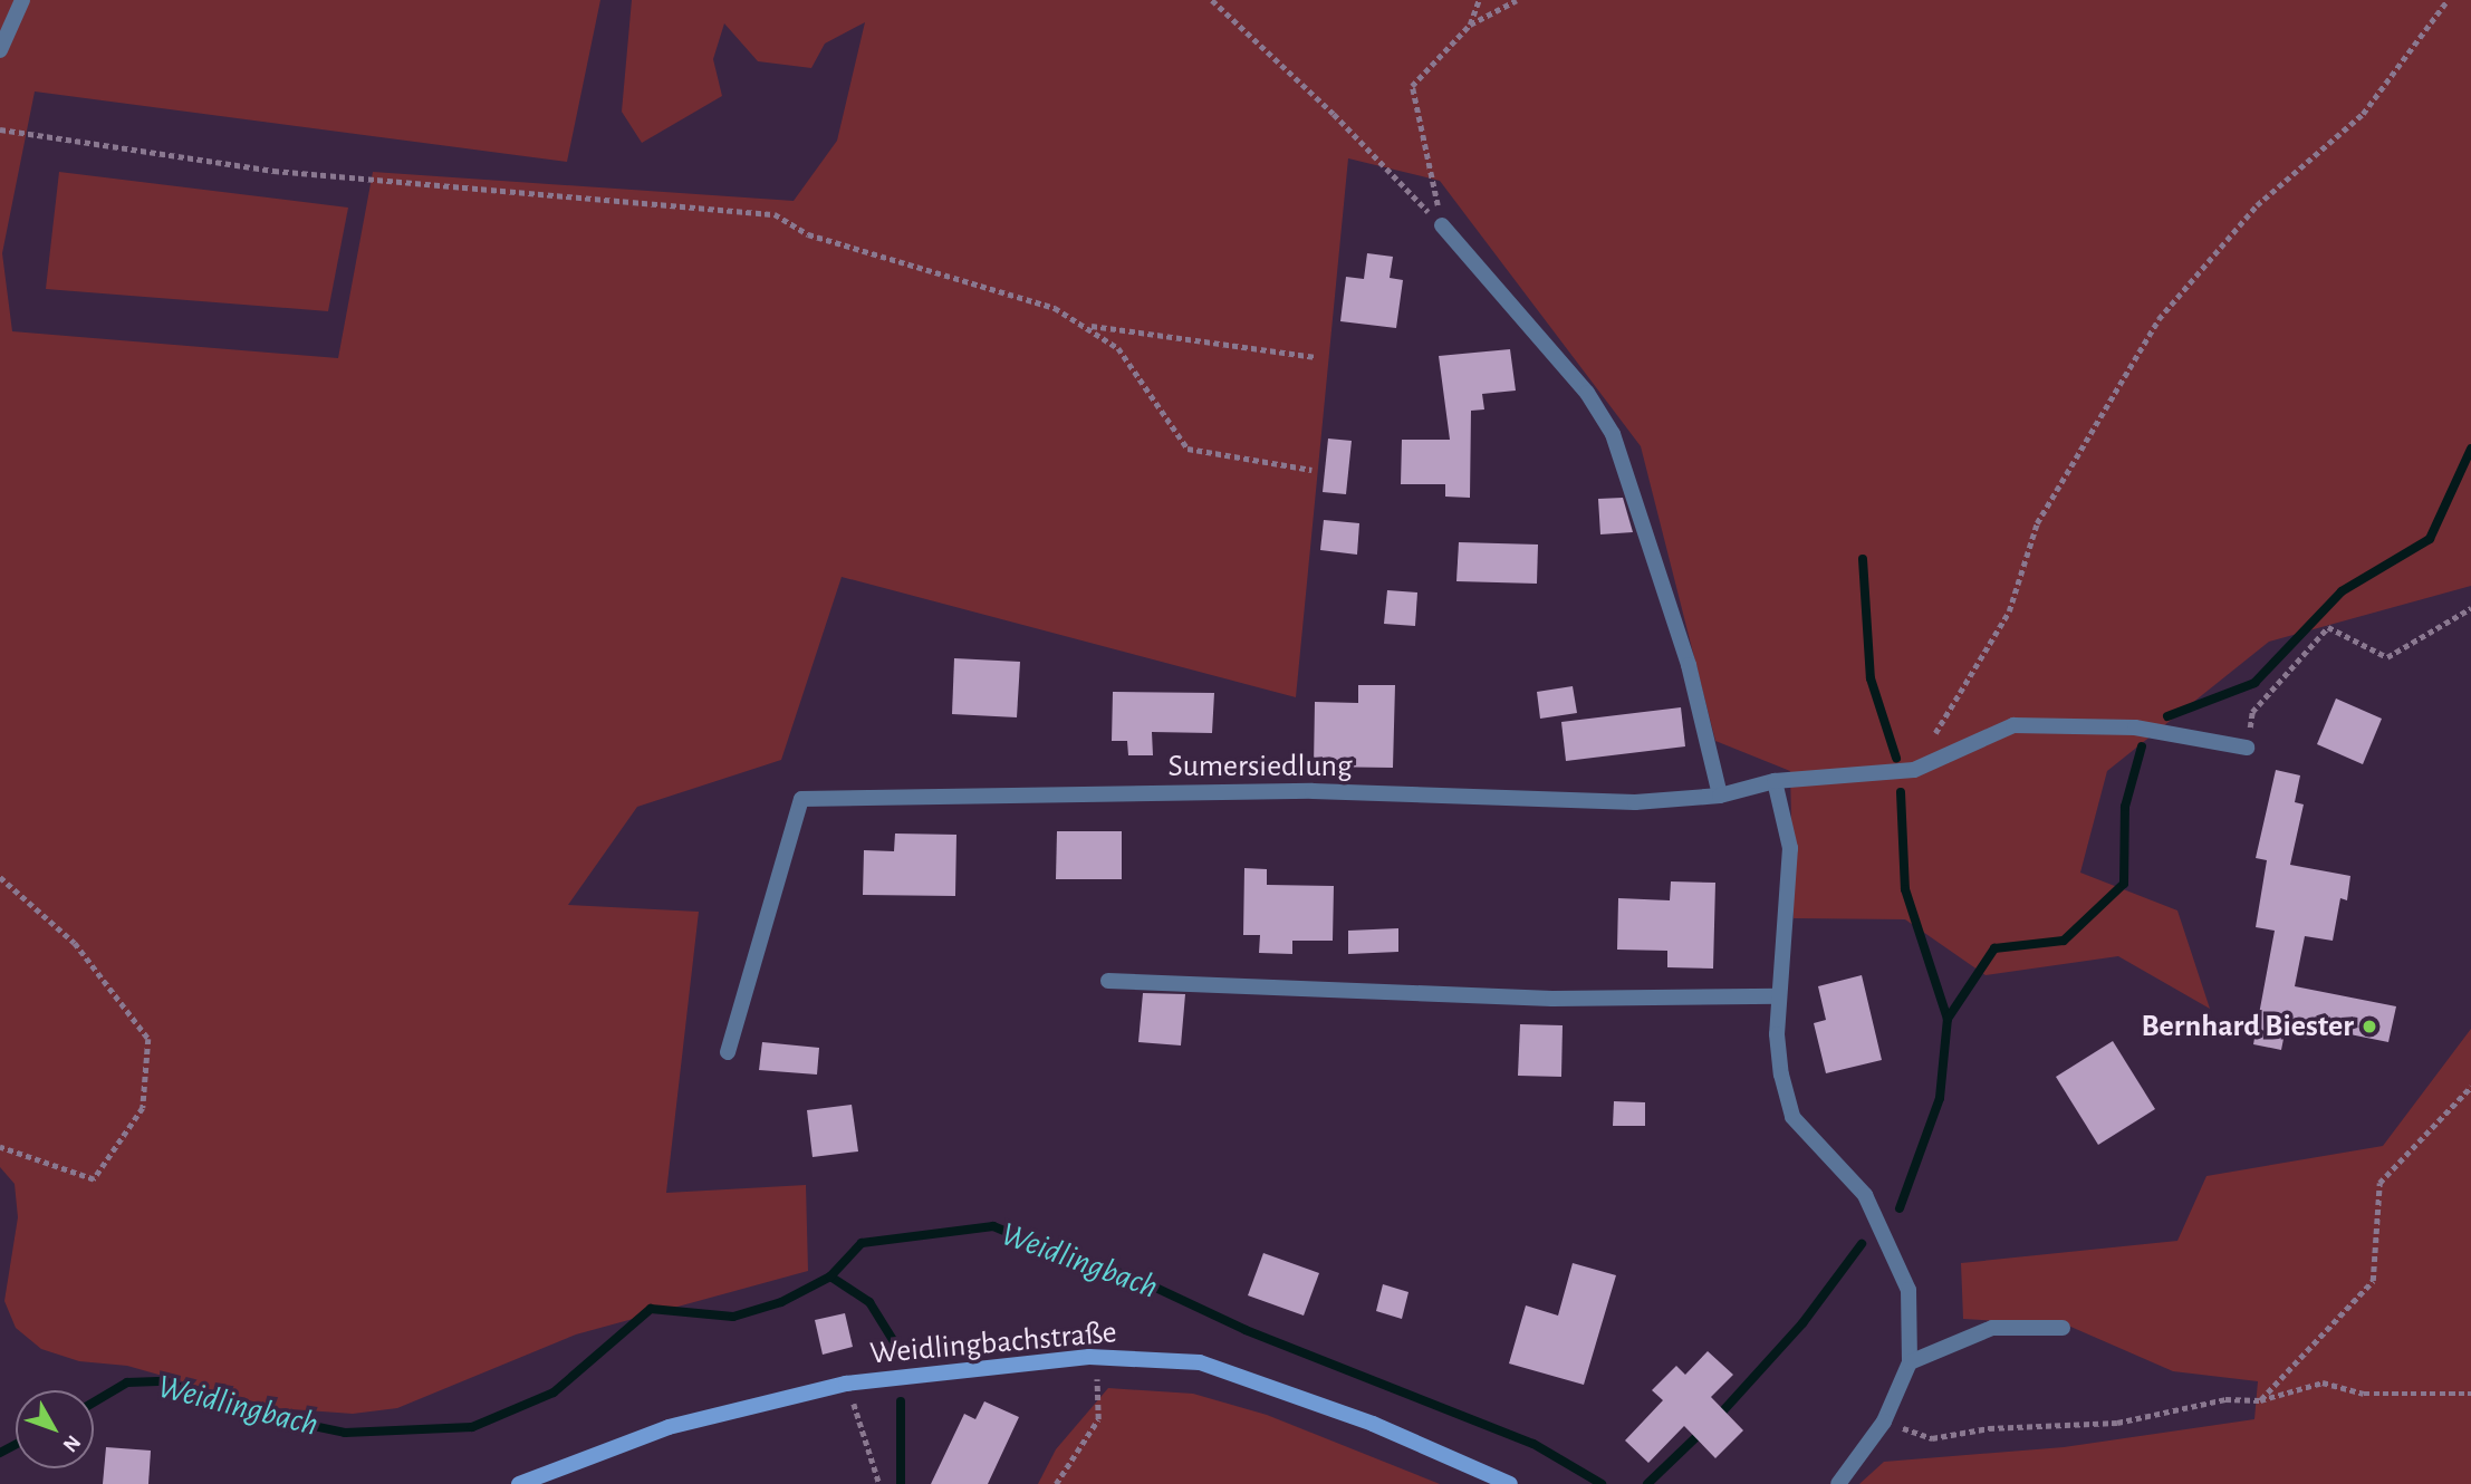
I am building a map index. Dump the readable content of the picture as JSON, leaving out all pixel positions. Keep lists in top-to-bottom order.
{
  "streets": {
    "main road": ["Weidlingbachstraße"],
    "street": ["Sumersiedlung"]
  },
  "water": ["Weidlingbach"],
  "places": ["Bernhard Biester"],
  "north": "bottom right"
}
